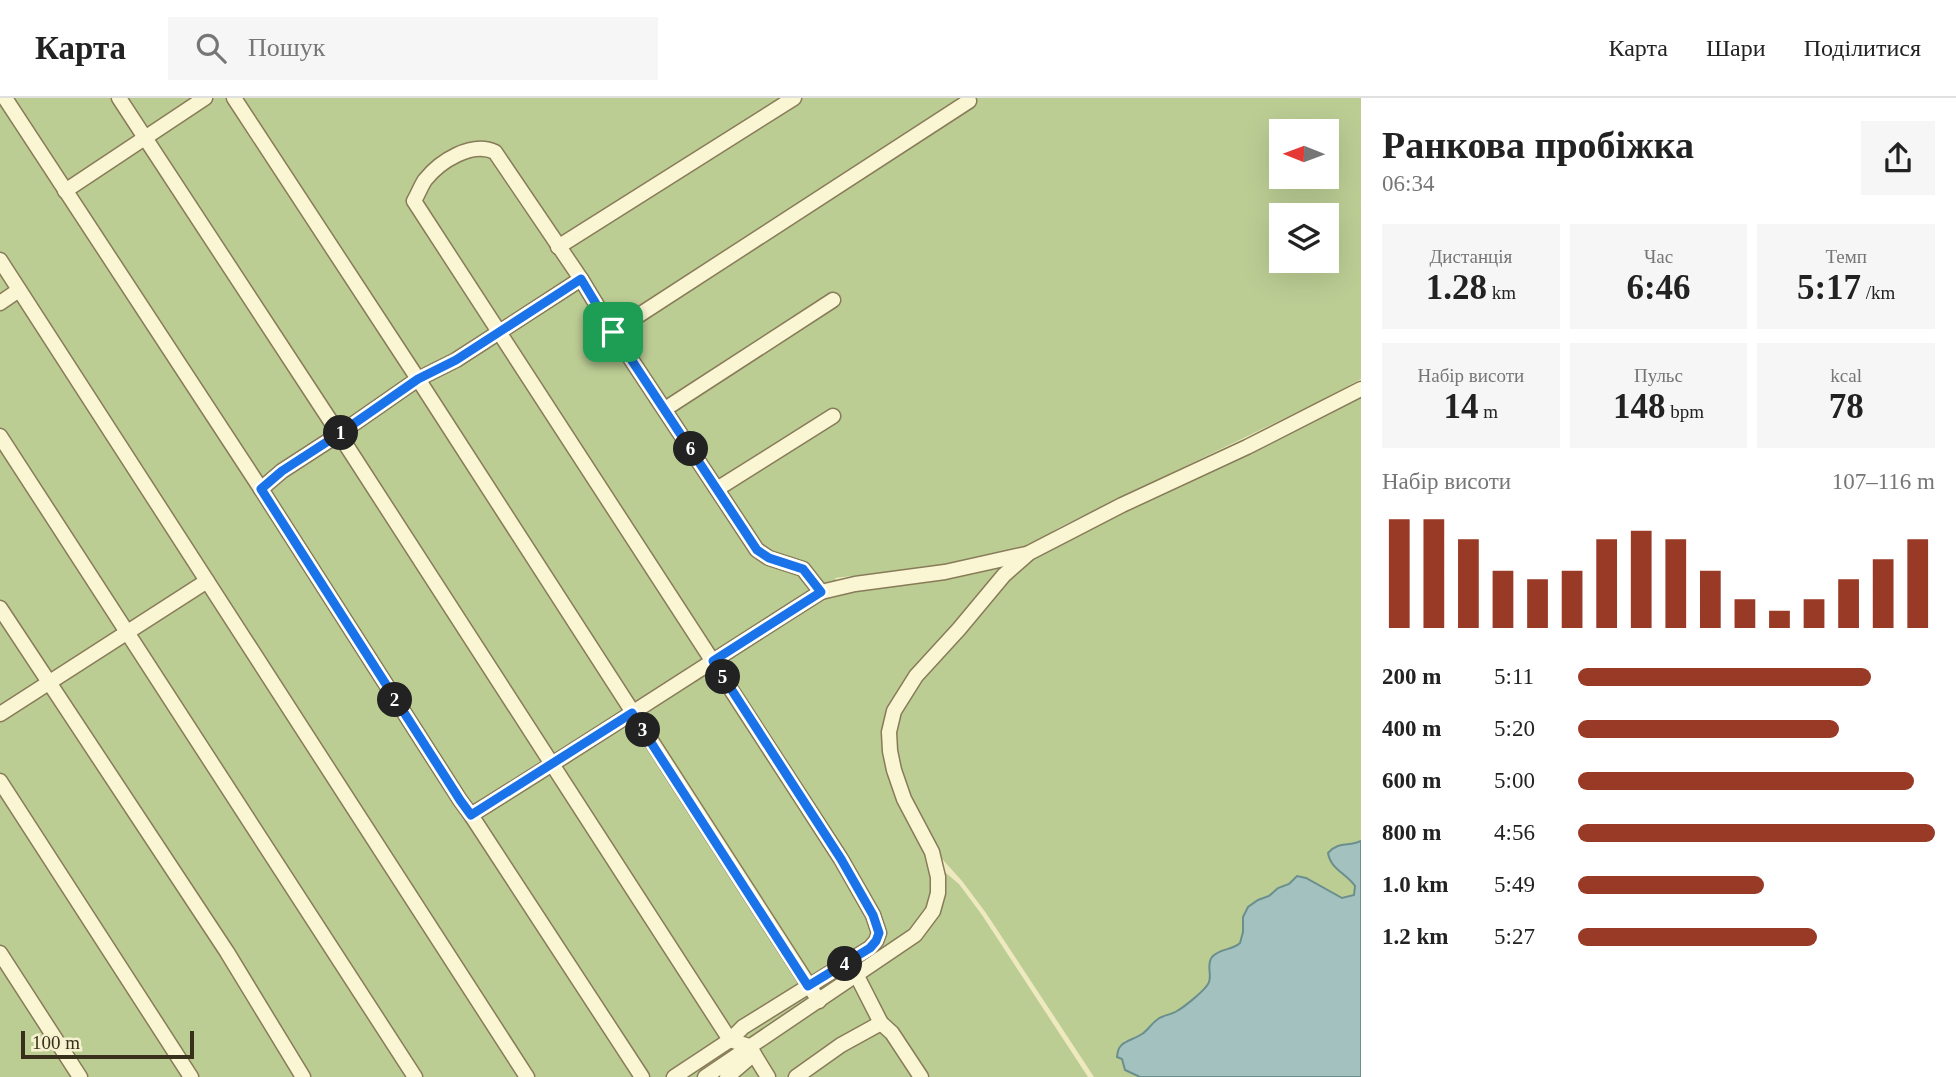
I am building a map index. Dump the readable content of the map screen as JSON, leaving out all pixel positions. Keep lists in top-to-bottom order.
{
  "scale_bar": "100 m",
  "north": "left",
  "page": {
    "header": "Карта",
    "search": "Пошук",
    "nav": ["Карта", "Шари", "Поділитися"],
    "heading": ["Ранкова пробіжка", "06:34"],
    "stats": [
      ["Дистанція", "1.28 km"],
      ["Час", "6:46"],
      ["Темп", "5:17 /km"],
      ["Набір висоти", "14 m"],
      ["Пульс", "148 bpm"],
      ["kcal", "78"]
    ],
    "pins": [
      "1",
      "6",
      "5",
      "2",
      "3",
      "4"
    ],
    "chart": ["Набір висоти", "107–116 m"],
    "list": [
      {
        "name": "200 m",
        "note": "5:11"
      },
      {
        "name": "400 m",
        "note": "5:20"
      },
      {
        "name": "600 m",
        "note": "5:00"
      },
      {
        "name": "800 m",
        "note": "4:56"
      },
      {
        "name": "1.0 km",
        "note": "5:49"
      },
      {
        "name": "1.2 km",
        "note": "5:27"
      }
    ],
    "scale": "100 m"
  }
}
